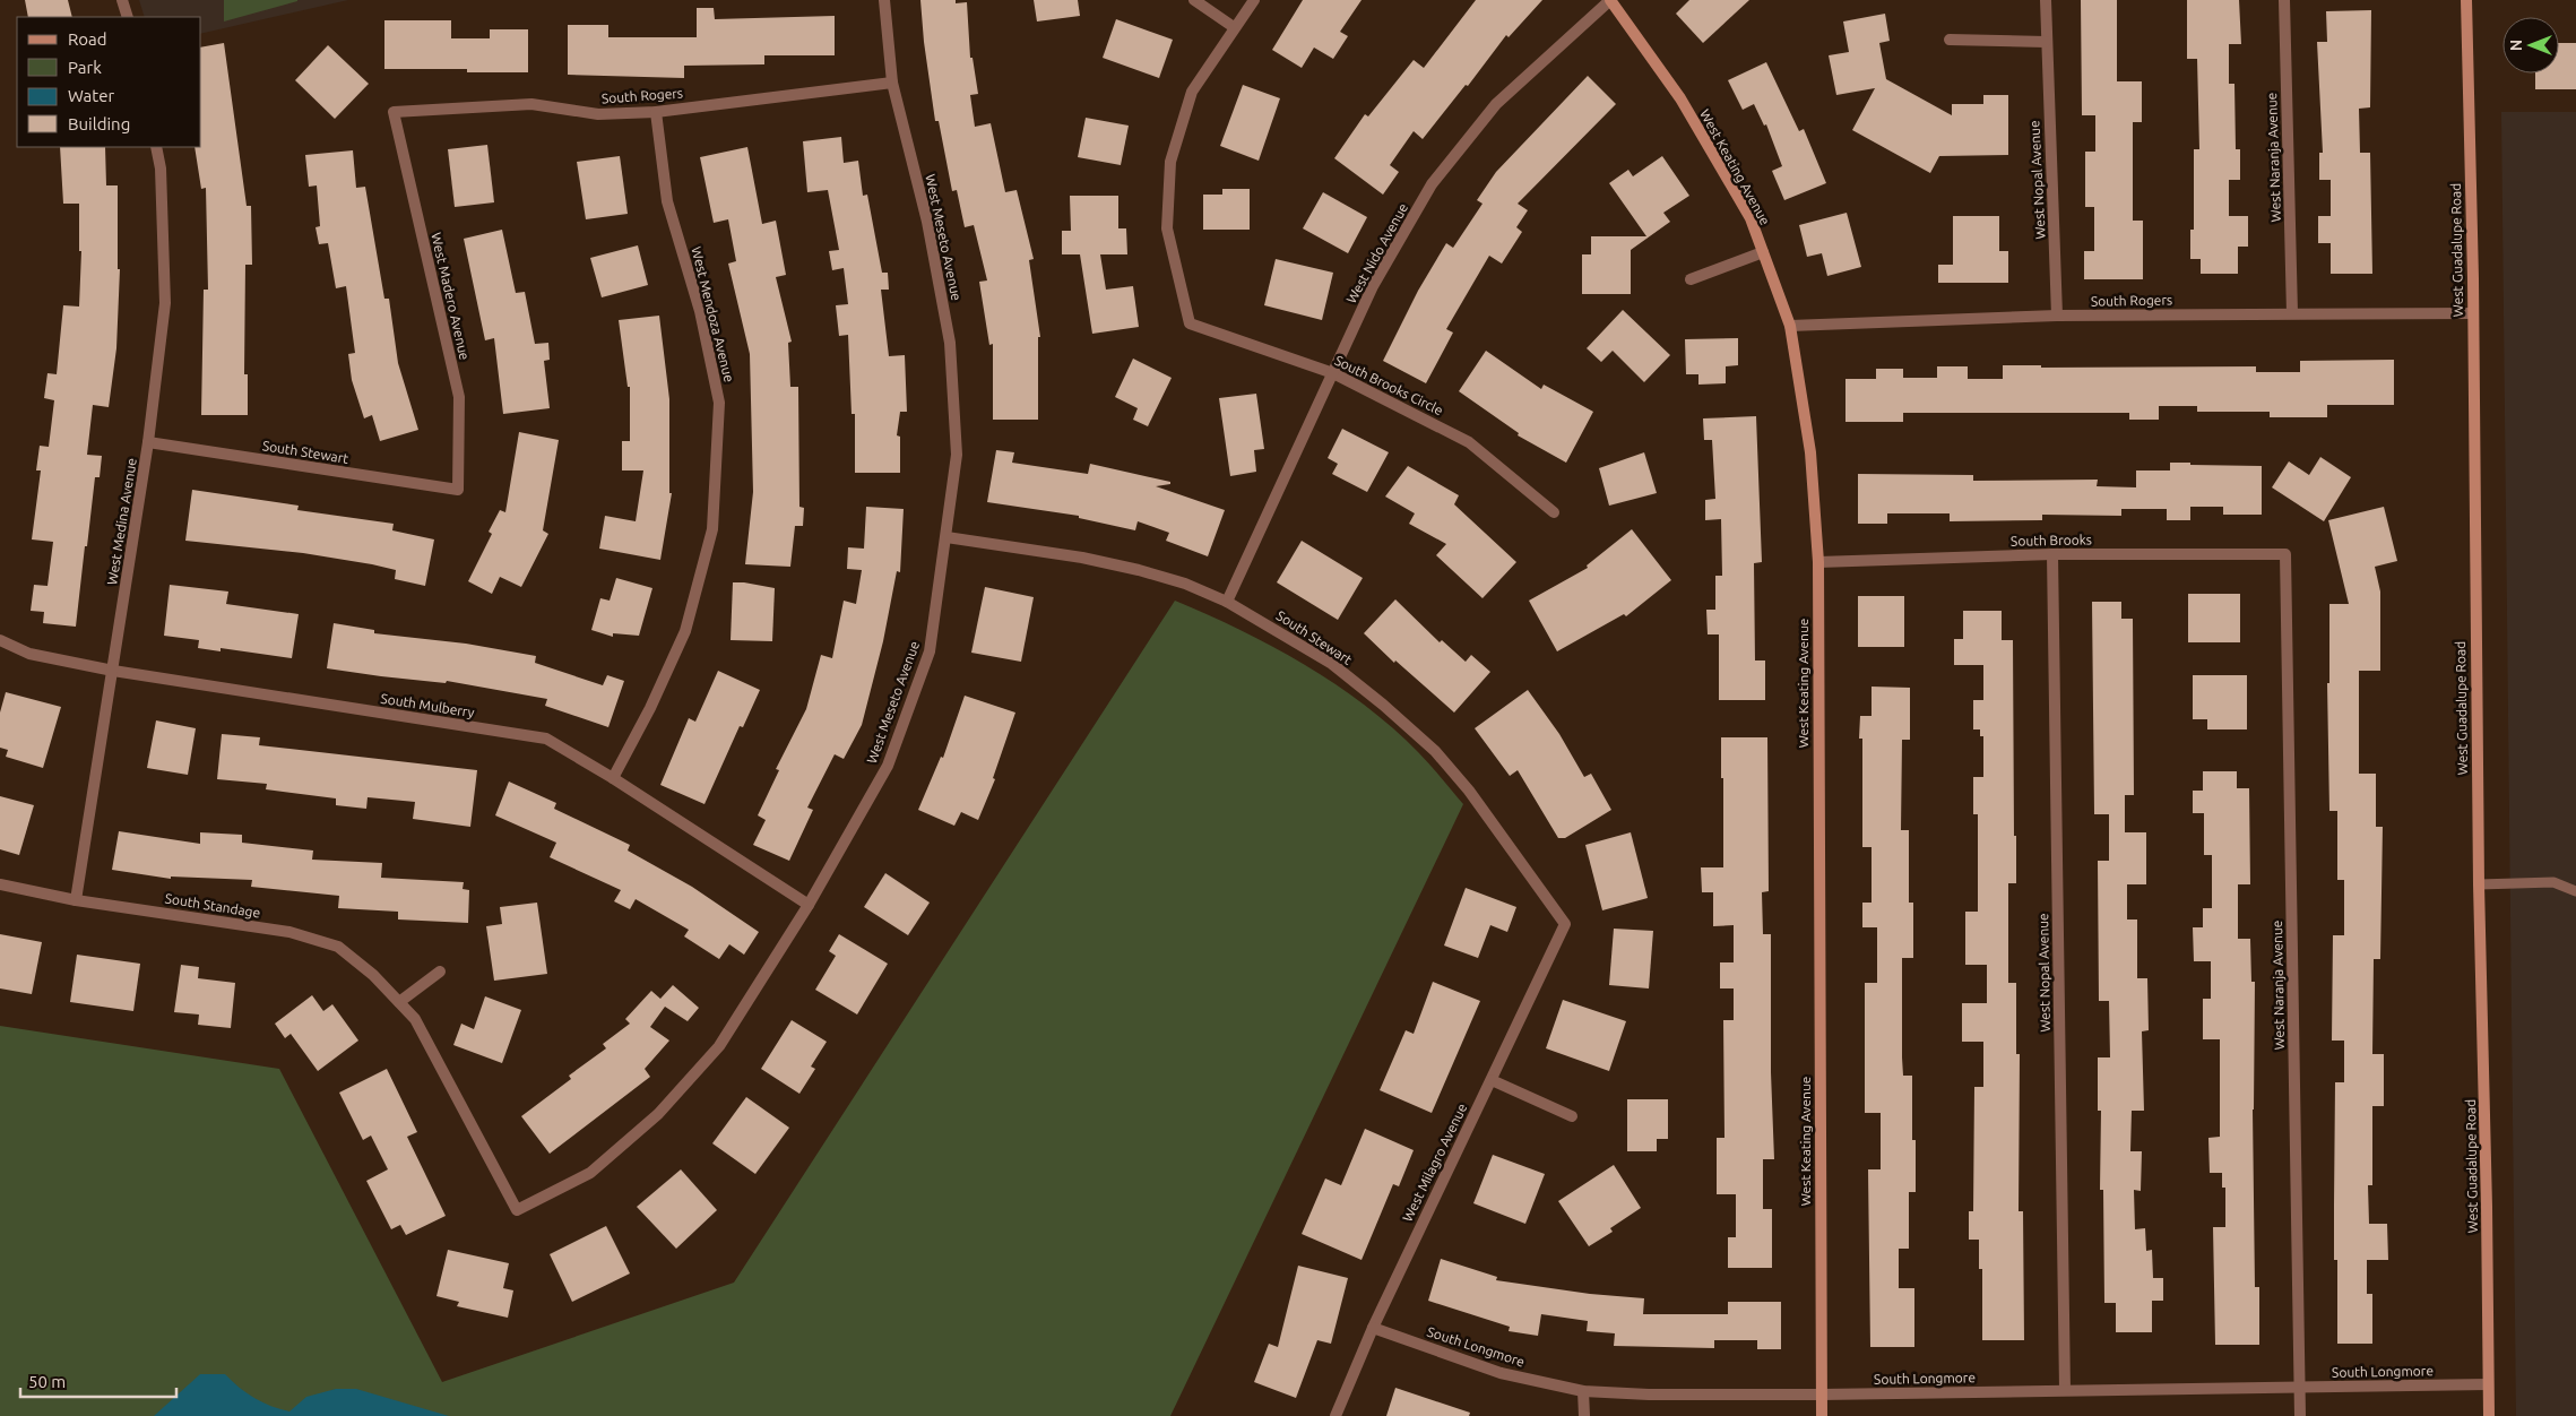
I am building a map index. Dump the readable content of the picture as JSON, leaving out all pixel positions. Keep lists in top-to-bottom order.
{
  "streets": {
    "street": [
      "South Rogers",
      "West Naranja Avenue",
      "West Keating Avenue",
      "West Nopal Avenue",
      "West Meseto Avenue",
      "West Guadalupe Road",
      "West Nido Avenue",
      "West Madero Avenue",
      "West Mendoza Avenue",
      "South Brooks Circle",
      "South Stewart",
      "West Medina Avenue",
      "South Brooks",
      "South Mulberry",
      "South Standage",
      "West Milagro Avenue",
      "South Longmore"
    ]
  },
  "crossings": [
    ["South Rogers", "West Naranja Avenue"],
    ["South Rogers", "West Keating Avenue"],
    ["South Rogers", "West Nopal Avenue"],
    ["South Rogers", "West Meseto Avenue"],
    ["South Rogers", "West Guadalupe Road"],
    ["South Rogers", "West Madero Avenue"],
    ["South Rogers", "West Mendoza Avenue"],
    ["West Naranja Avenue", "South Brooks"],
    ["West Naranja Avenue", "South Longmore"],
    ["West Keating Avenue", "West Nido Avenue"],
    ["West Keating Avenue", "South Brooks"],
    ["West Keating Avenue", "South Longmore"],
    ["West Nopal Avenue", "South Brooks"],
    ["West Nopal Avenue", "South Longmore"],
    ["West Meseto Avenue", "South Stewart"],
    ["West Meseto Avenue", "South Mulberry"],
    ["West Meseto Avenue", "South Standage"],
    ["West Guadalupe Road", "South Longmore"],
    ["West Nido Avenue", "South Brooks Circle"],
    ["West Nido Avenue", "South Stewart"],
    ["West Madero Avenue", "South Stewart"],
    ["West Mendoza Avenue", "South Mulberry"],
    ["South Stewart", "West Medina Avenue"],
    ["South Stewart", "West Milagro Avenue"],
    ["West Medina Avenue", "South Mulberry"],
    ["West Medina Avenue", "South Standage"],
    ["West Milagro Avenue", "South Longmore"]
  ],
  "legend": [
    "Road",
    "Park",
    "Water",
    "Building"
  ],
  "scale_bar": "50 m",
  "north": "left"
}
